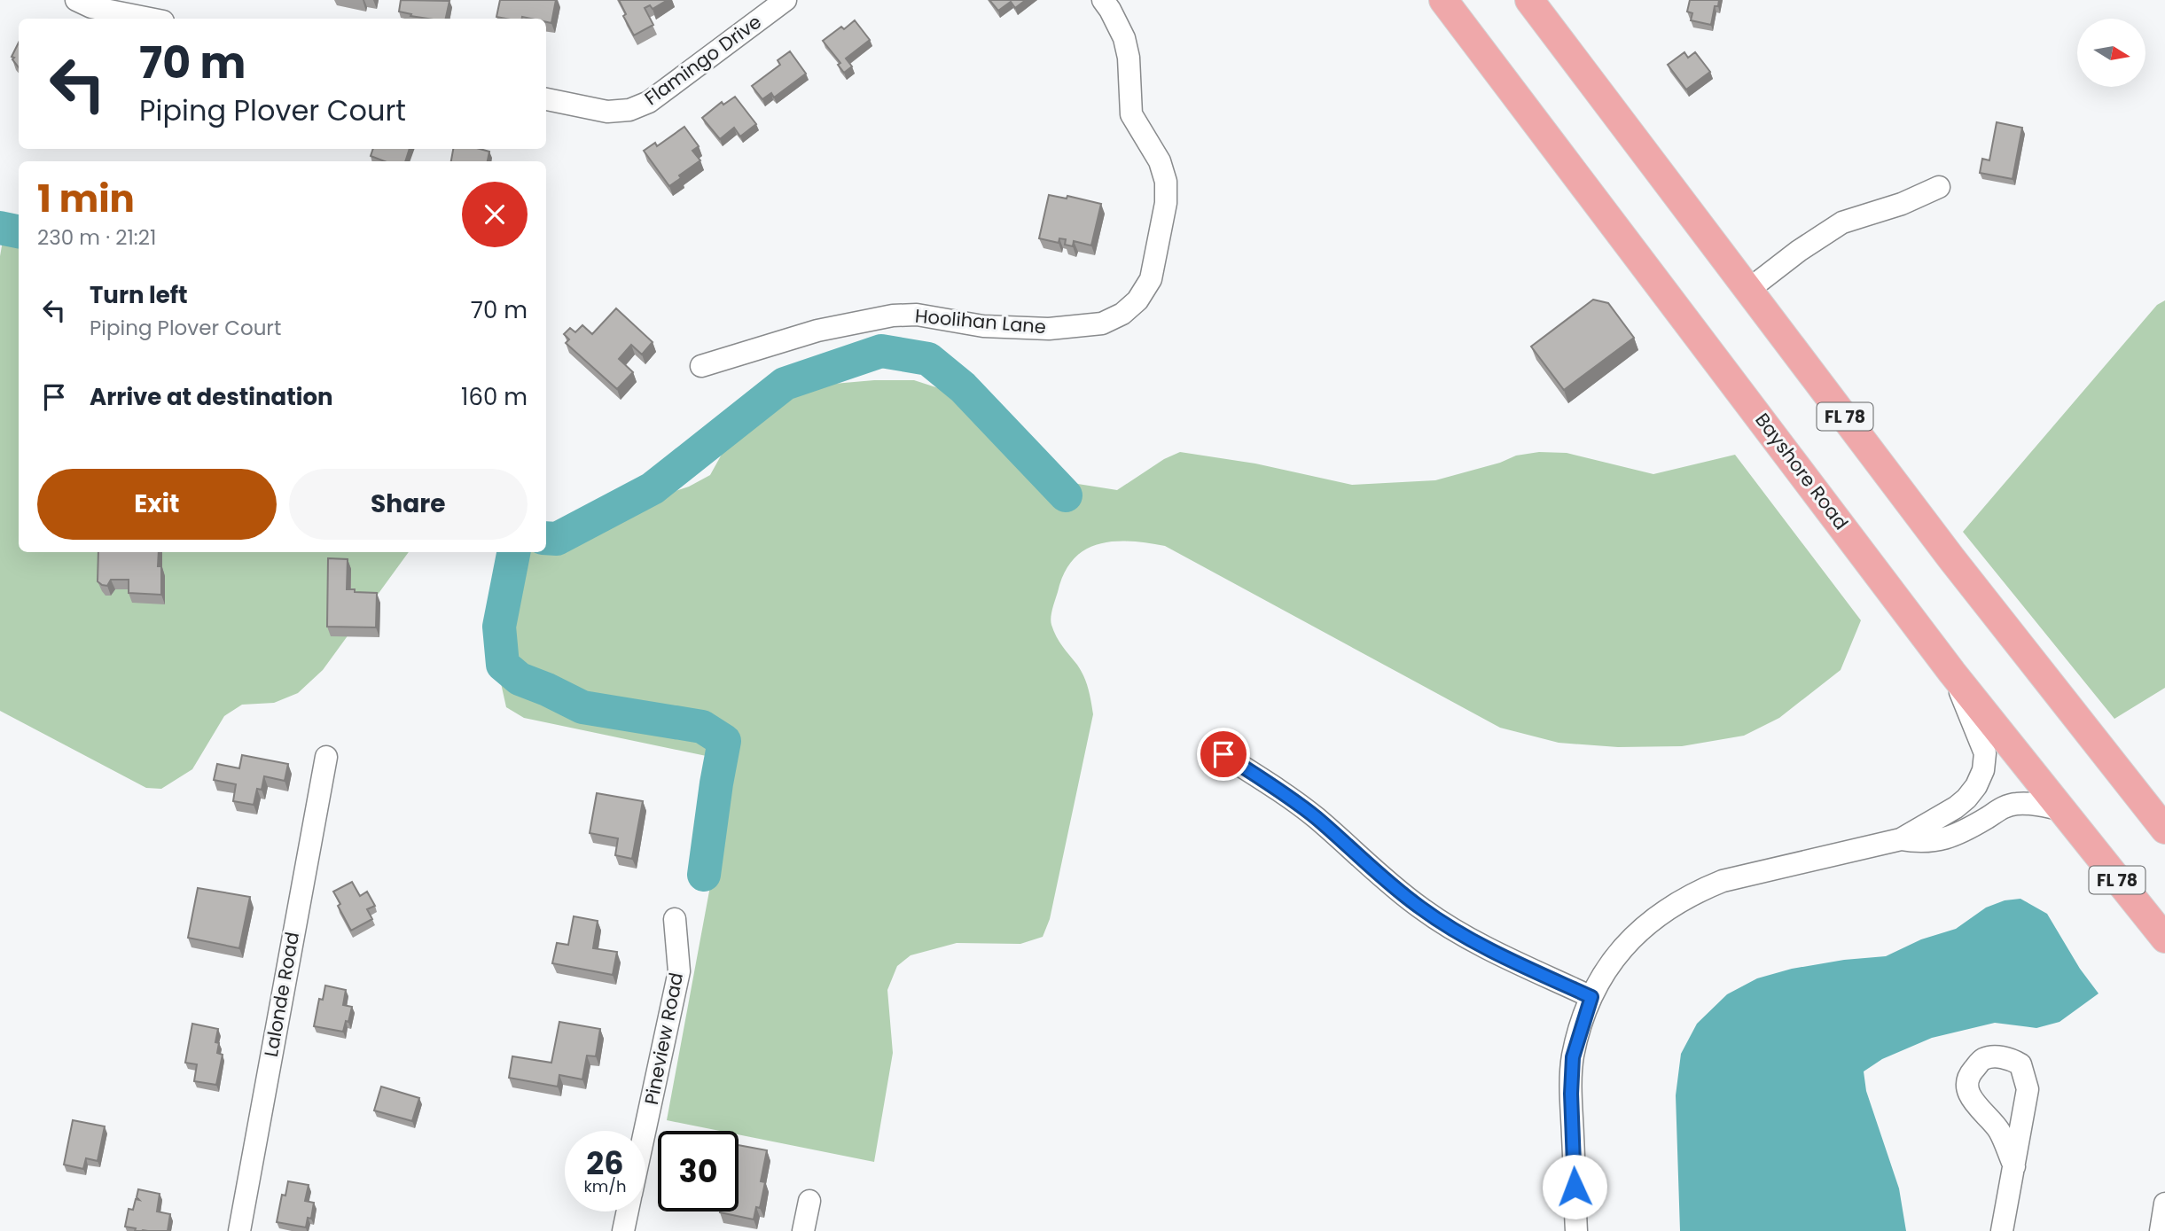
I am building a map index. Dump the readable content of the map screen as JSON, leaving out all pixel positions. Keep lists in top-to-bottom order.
{
  "streets": {
    "main road": ["FL 78", "Bayshore Road"],
    "street": [
      "Flamingo Drive",
      "Hoolihan Lane",
      "Lalonde Road",
      "Pineview Road"
    ]
  },
  "north": "right",
  "page": {
    "turn": ["70 m", "Piping Plover Court"],
    "heading": ["1 min", "230 m · 21:21"],
    "list": [
      {
        "name": "Turn left",
        "note": "Piping Plover Court",
        "value": "70 m"
      },
      {
        "name": "Arrive at destination",
        "value": "160 m"
      }
    ],
    "buttons": ["Exit", "Share"],
    "speed": "26 km/h",
    "limit": "30"
  }
}
